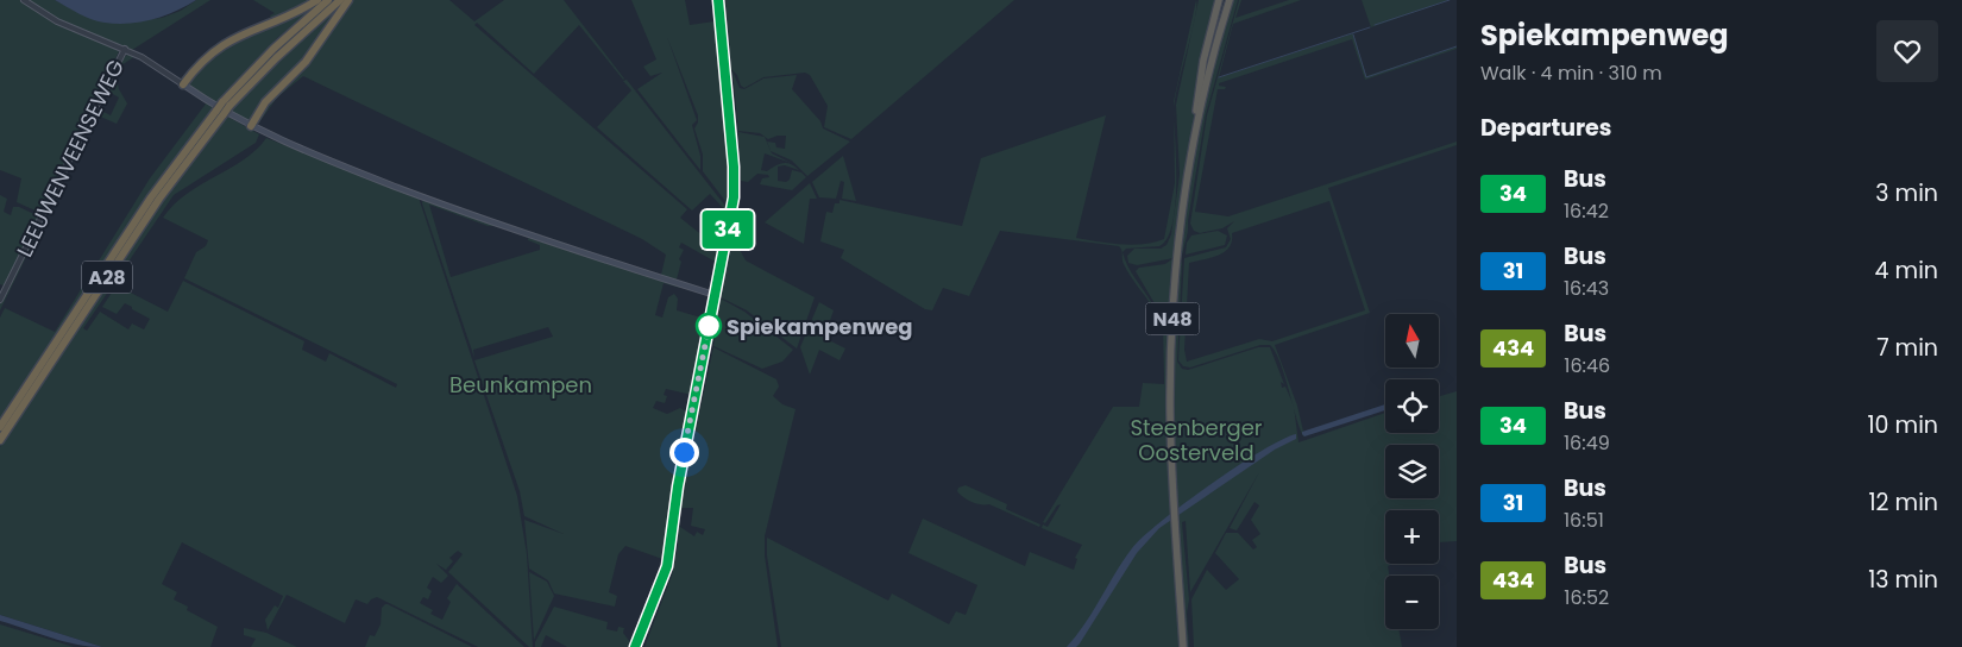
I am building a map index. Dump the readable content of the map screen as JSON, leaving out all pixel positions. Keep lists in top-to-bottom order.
{
  "streets": {
    "highway": ["A28", "N48"],
    "street": ["LEEUWENVEENSEWEG"]
  },
  "parks": ["Beunkampen", "Steenberger Oosterveld"],
  "places": ["Spiekampenweg"],
  "lines": ["bus line 34"],
  "north": "top",
  "page": {
    "on_map": "34",
    "heading": [
      ["Spiekampenweg", "Walk · 4 min · 310 m"],
      "Departures"
    ],
    "list": [
      {
        "mark": "34",
        "name": "Bus",
        "note": "16:42",
        "value": "3 min"
      },
      {
        "mark": "31",
        "name": "Bus",
        "note": "16:43",
        "value": "4 min"
      },
      {
        "mark": "434",
        "name": "Bus",
        "note": "16:46",
        "value": "7 min"
      },
      {
        "mark": "34",
        "name": "Bus",
        "note": "16:49",
        "value": "10 min"
      },
      {
        "mark": "31",
        "name": "Bus",
        "note": "16:51",
        "value": "12 min"
      },
      {
        "mark": "434",
        "name": "Bus",
        "note": "16:52",
        "value": "13 min"
      }
    ],
    "map_buttons": ["+", "−"]
  }
}
